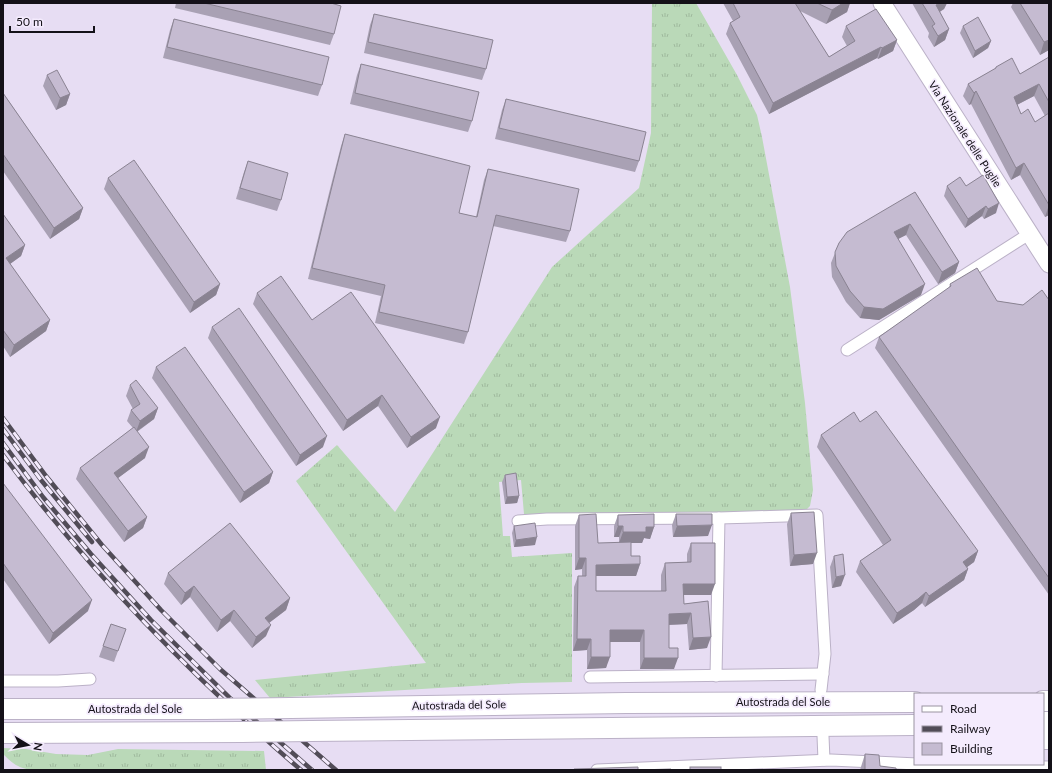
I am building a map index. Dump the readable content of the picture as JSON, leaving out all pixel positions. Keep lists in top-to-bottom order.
{
  "streets": {
    "highway": ["Autostrada del Sole"],
    "main road": ["Via Nazionale delle Puglie"]
  },
  "legend": ["Road", "Railway", "Building"],
  "scale_bar": "50 m",
  "north": "right"
}
